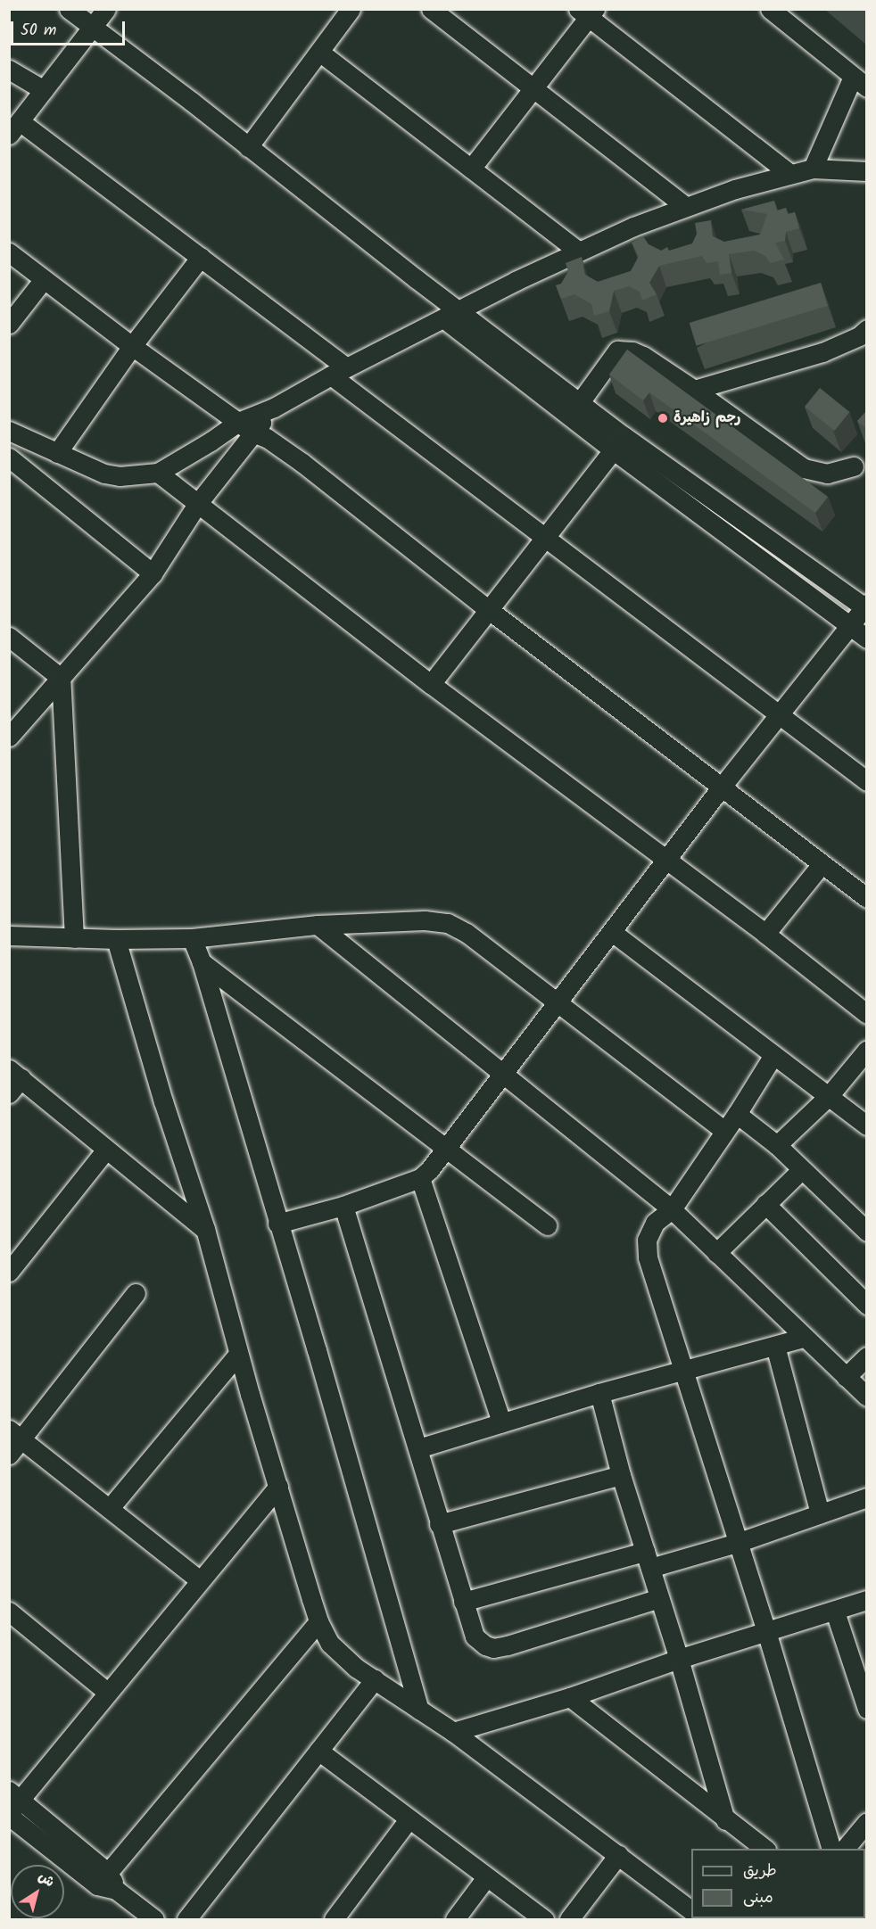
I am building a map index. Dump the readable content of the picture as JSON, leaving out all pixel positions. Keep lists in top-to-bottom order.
{
  "places": ["رجم زاهيرة"],
  "legend": ["طريق", "مبنى"],
  "scale_bar": "50 m",
  "north": "top right"
}
